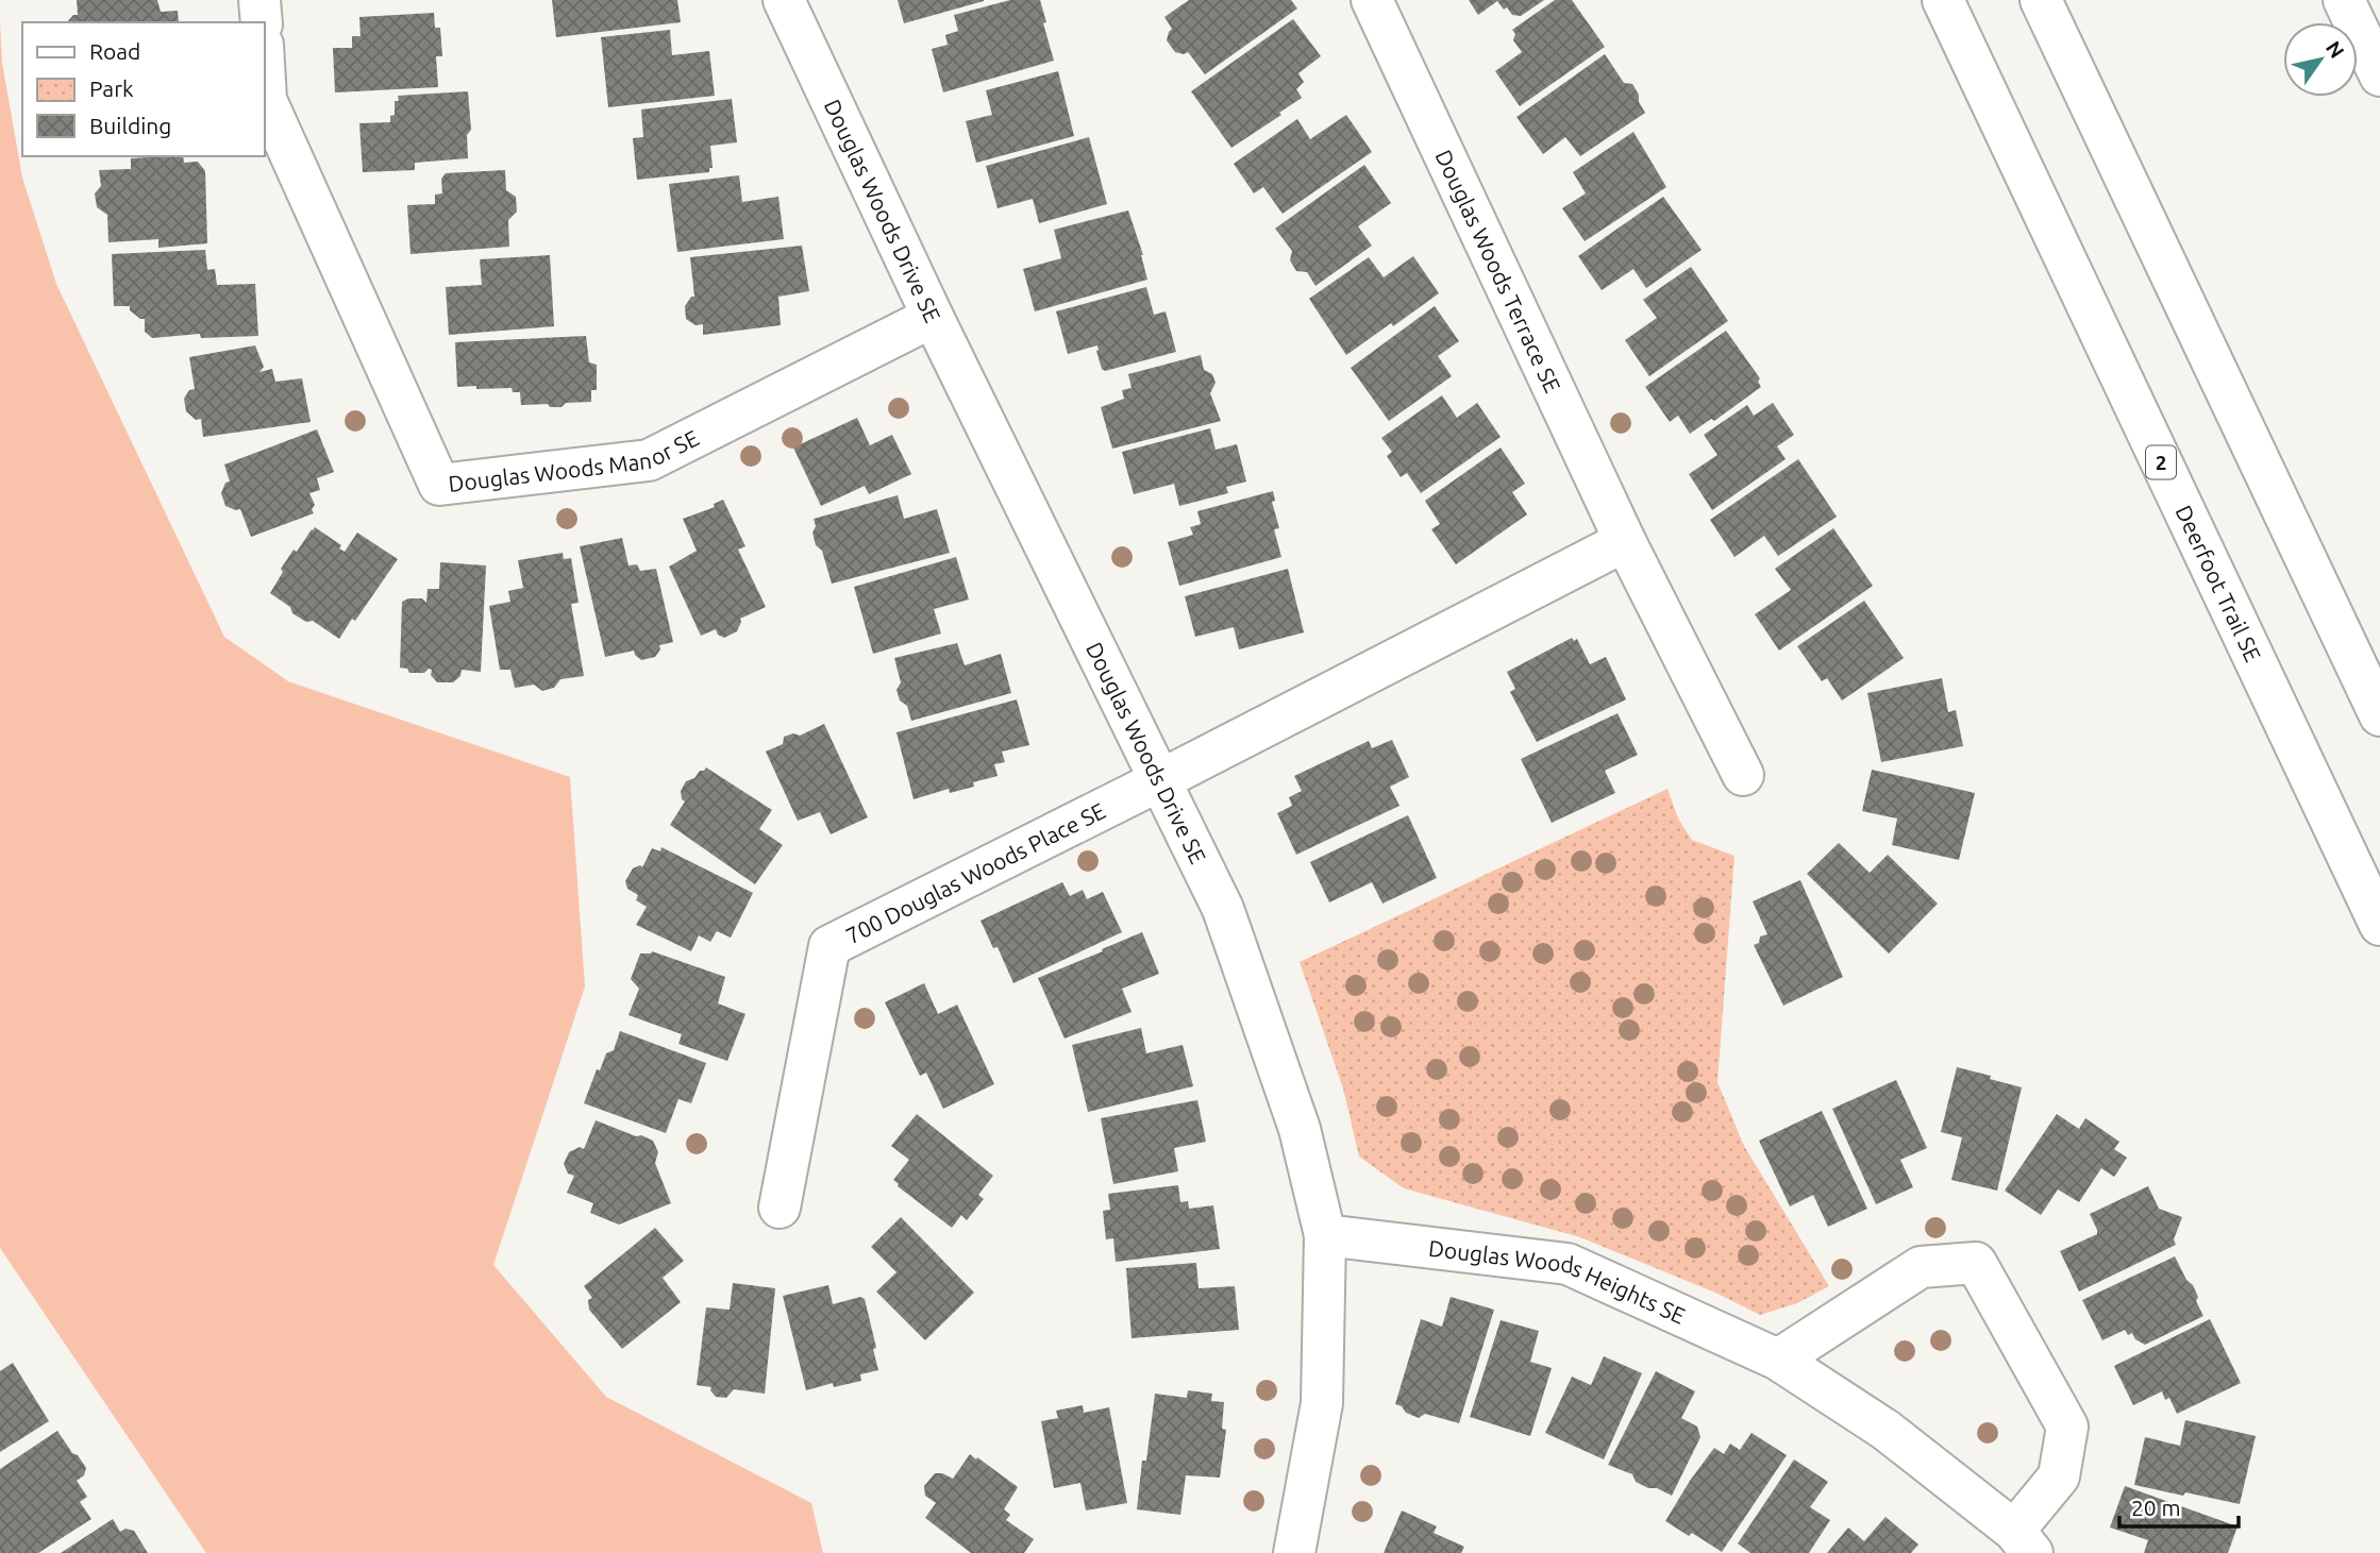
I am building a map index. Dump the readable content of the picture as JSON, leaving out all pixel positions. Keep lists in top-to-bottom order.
{
  "streets": {
    "main road": [
      "Douglas Woods Drive SE",
      "Douglas Woods Terrace SE",
      "Douglas Woods Manor SE",
      "2",
      "Deerfoot Trail SE",
      "700 Douglas Woods Place SE",
      "Douglas Woods Heights SE"
    ]
  },
  "crossings": [
    ["Douglas Woods Drive SE", "Douglas Woods Manor SE"],
    ["Douglas Woods Drive SE", "700 Douglas Woods Place SE"],
    ["Douglas Woods Drive SE", "Douglas Woods Heights SE"]
  ],
  "legend": ["Road", "Park", "Building"],
  "scale_bar": "20 m",
  "north": "top right"
}
